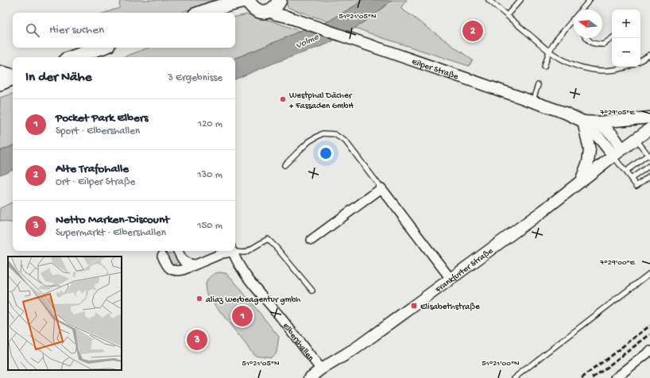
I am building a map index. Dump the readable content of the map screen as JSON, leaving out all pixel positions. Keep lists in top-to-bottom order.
{
  "streets": {
    "street": ["Eilper Straße", "Frankfurter Straße", "Elbershallen"]
  },
  "crossings": [
    ["Eilper Straße", "Frankfurter Straße"],
    ["Frankfurter Straße", "Elbershallen"]
  ],
  "water": ["Volme"],
  "places": {
    "other": ["Westphal Dächer + Fassaden GmbH", "aliaz werbeagentur gmbh"],
    "transit": ["Elisabethstraße"]
  },
  "north": "left",
  "page": {
    "map_buttons": ["+", "−"],
    "search": "Hier suchen",
    "pins": ["2", "1", "3"],
    "heading": ["In der Nähe", "3 Ergebnisse"],
    "list": [
      {
        "mark": "1",
        "name": "Pocket Park Elbers",
        "note": "Sport · Elbershallen",
        "value": "120 m"
      },
      {
        "mark": "2",
        "name": "Alte Trafohalle",
        "note": "Ort · Eilper Straße",
        "value": "130 m"
      },
      {
        "mark": "3",
        "name": "Netto Marken-Discount",
        "note": "Supermarkt · Elbershallen",
        "value": "150 m"
      }
    ]
  },
  "coordinates": [
    "51°21'05\"N",
    "7°29'05\"E",
    "7°29'00\"E",
    "51°21'00\"N"
  ]
}
